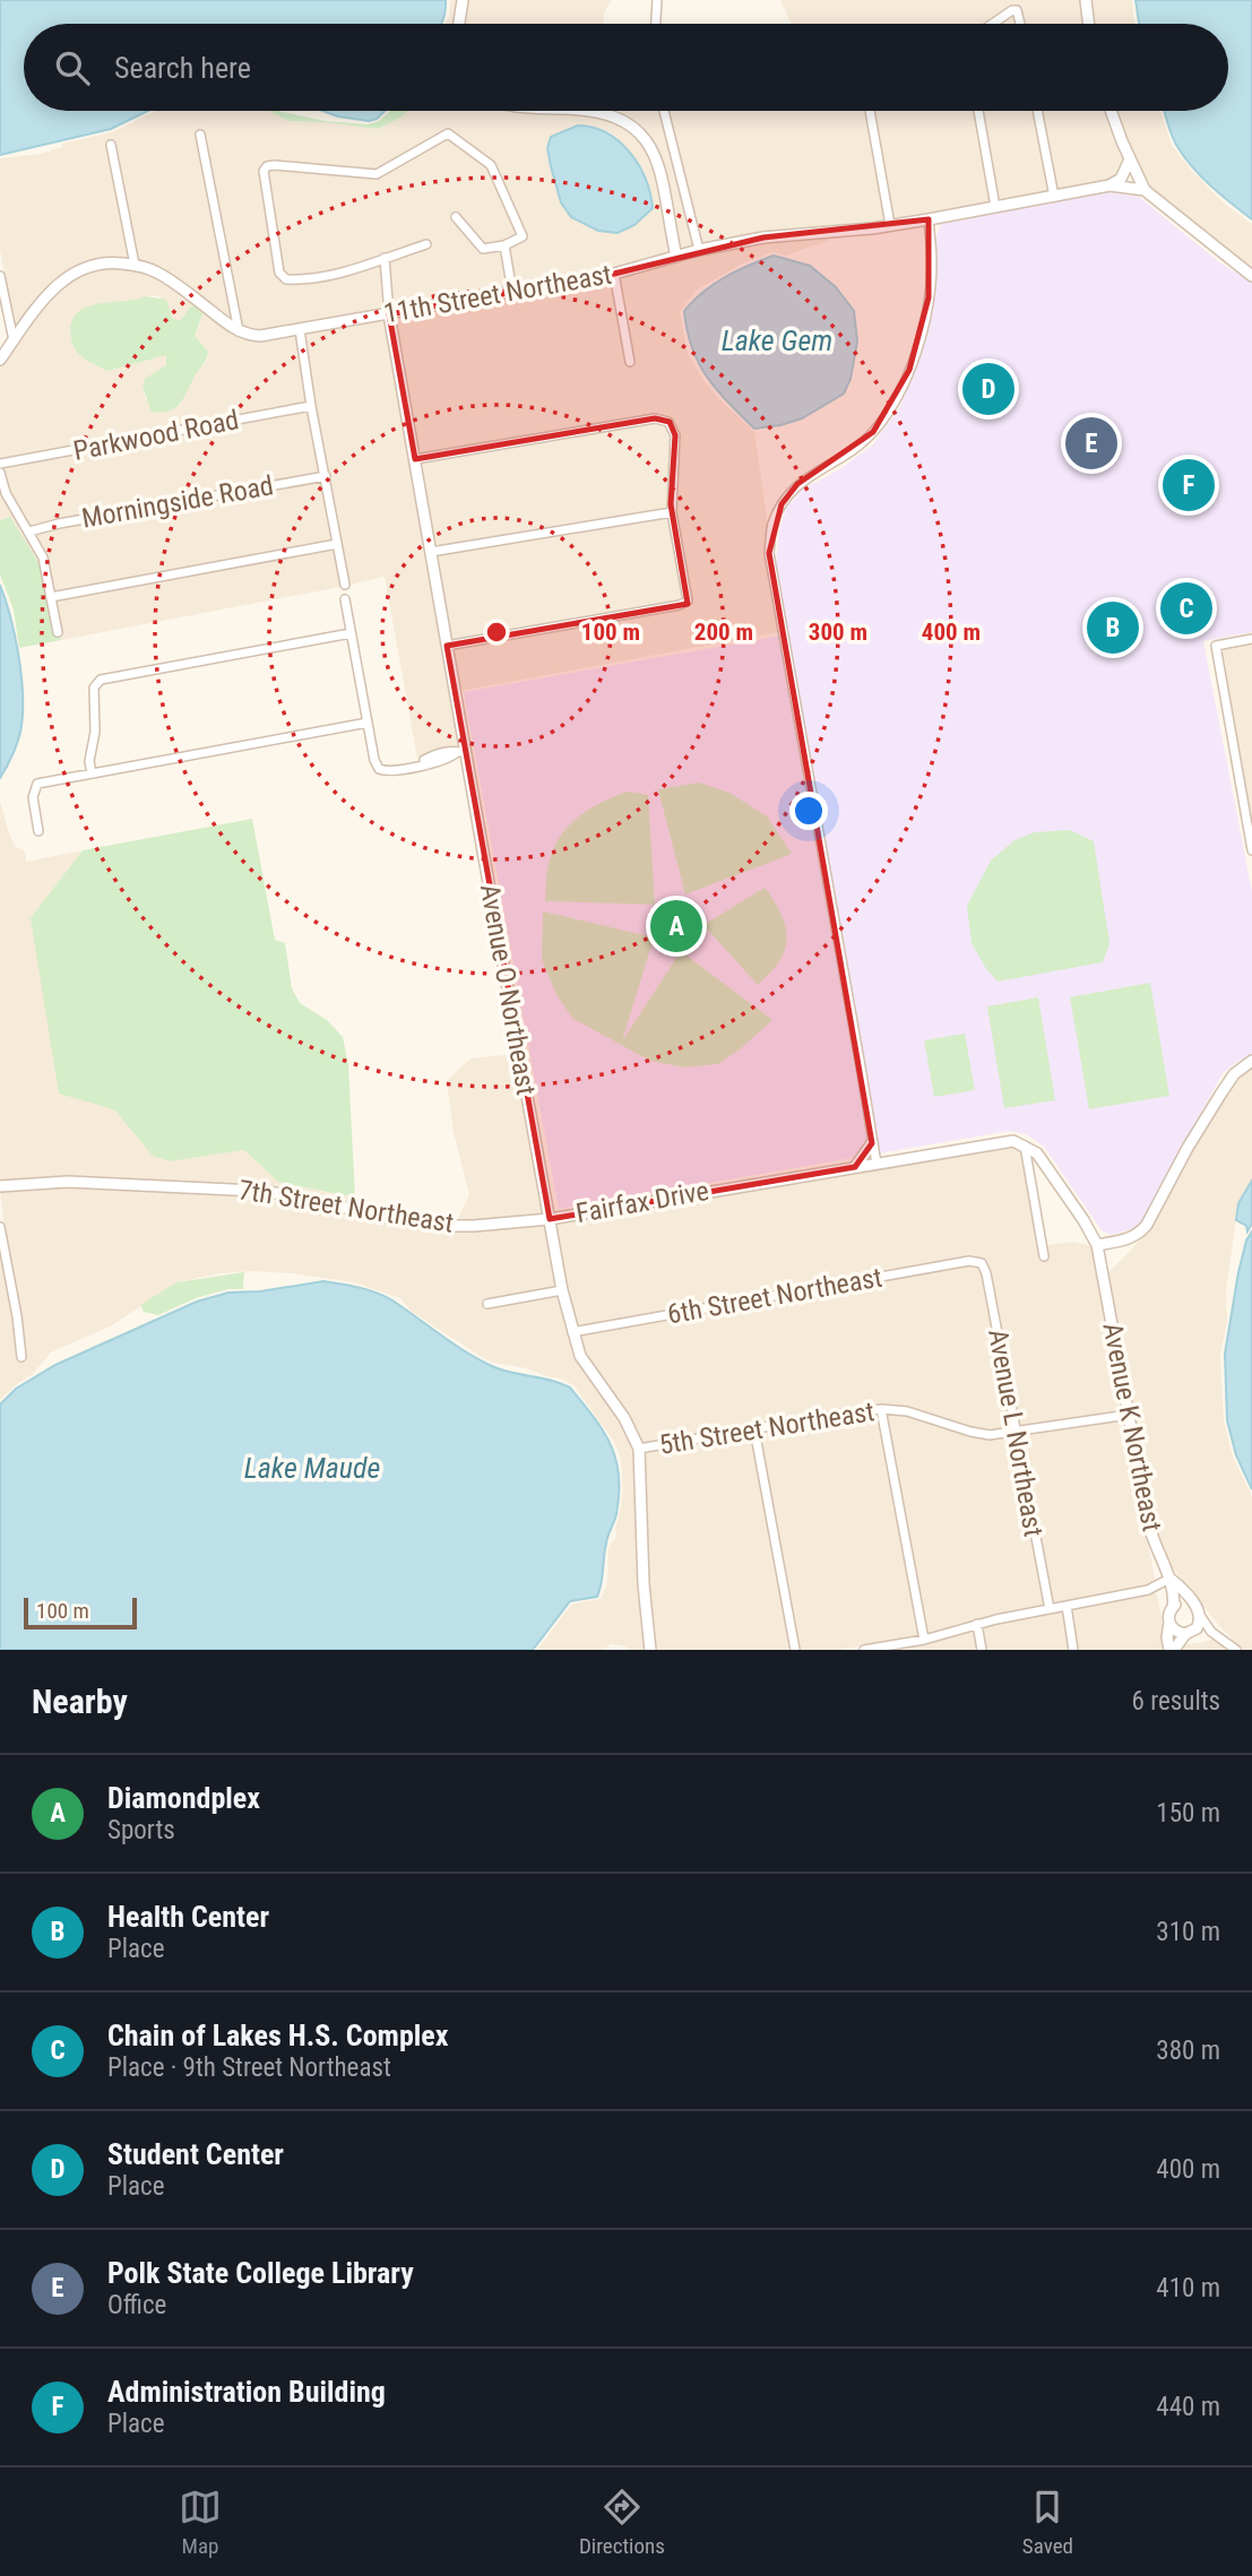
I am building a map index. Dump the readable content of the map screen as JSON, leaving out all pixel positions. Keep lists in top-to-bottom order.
{
  "streets": {
    "street": [
      "11th Street Northeast",
      "Parkwood Road",
      "Morningside Road",
      "Avenue O Northeast",
      "Fairfax Drive",
      "7th Street Northeast",
      "6th Street Northeast",
      "Avenue K Northeast",
      "5th Street Northeast",
      "Avenue L Northeast"
    ]
  },
  "crossings": [
    ["11th Street Northeast", "Avenue O Northeast"],
    ["Avenue O Northeast", "Fairfax Drive"],
    ["Avenue O Northeast", "7th Street Northeast"],
    ["Avenue O Northeast", "6th Street Northeast"],
    ["Avenue O Northeast", "5th Street Northeast"],
    ["Fairfax Drive", "7th Street Northeast"],
    ["Fairfax Drive", "Avenue K Northeast"],
    ["6th Street Northeast", "Avenue L Northeast"],
    ["Avenue K Northeast", "5th Street Northeast"],
    ["5th Street Northeast", "Avenue L Northeast"]
  ],
  "water": ["Lake Gem", "Lake Maude"],
  "scale_bar": "100 m",
  "page": {
    "search": "Search here",
    "pins": [
      "D",
      "E",
      "F",
      "C",
      "B",
      "A"
    ],
    "scale": "100 m",
    "heading": ["Nearby", "6 results"],
    "list": [
      {
        "mark": "A",
        "name": "Diamondplex",
        "note": "Sports",
        "value": "150 m"
      },
      {
        "mark": "B",
        "name": "Health Center",
        "note": "Place",
        "value": "310 m"
      },
      {
        "mark": "C",
        "name": "Chain of Lakes H.S. Complex",
        "note": "Place · 9th Street Northeast",
        "value": "380 m"
      },
      {
        "mark": "D",
        "name": "Student Center",
        "note": "Place",
        "value": "400 m"
      },
      {
        "mark": "E",
        "name": "Polk State College Library",
        "note": "Office",
        "value": "410 m"
      },
      {
        "mark": "F",
        "name": "Administration Building",
        "note": "Place",
        "value": "440 m"
      }
    ],
    "nav": ["Map", "Directions", "Saved"]
  },
  "rings": [
    "100 m",
    "200 m",
    "300 m",
    "400 m"
  ]
}
